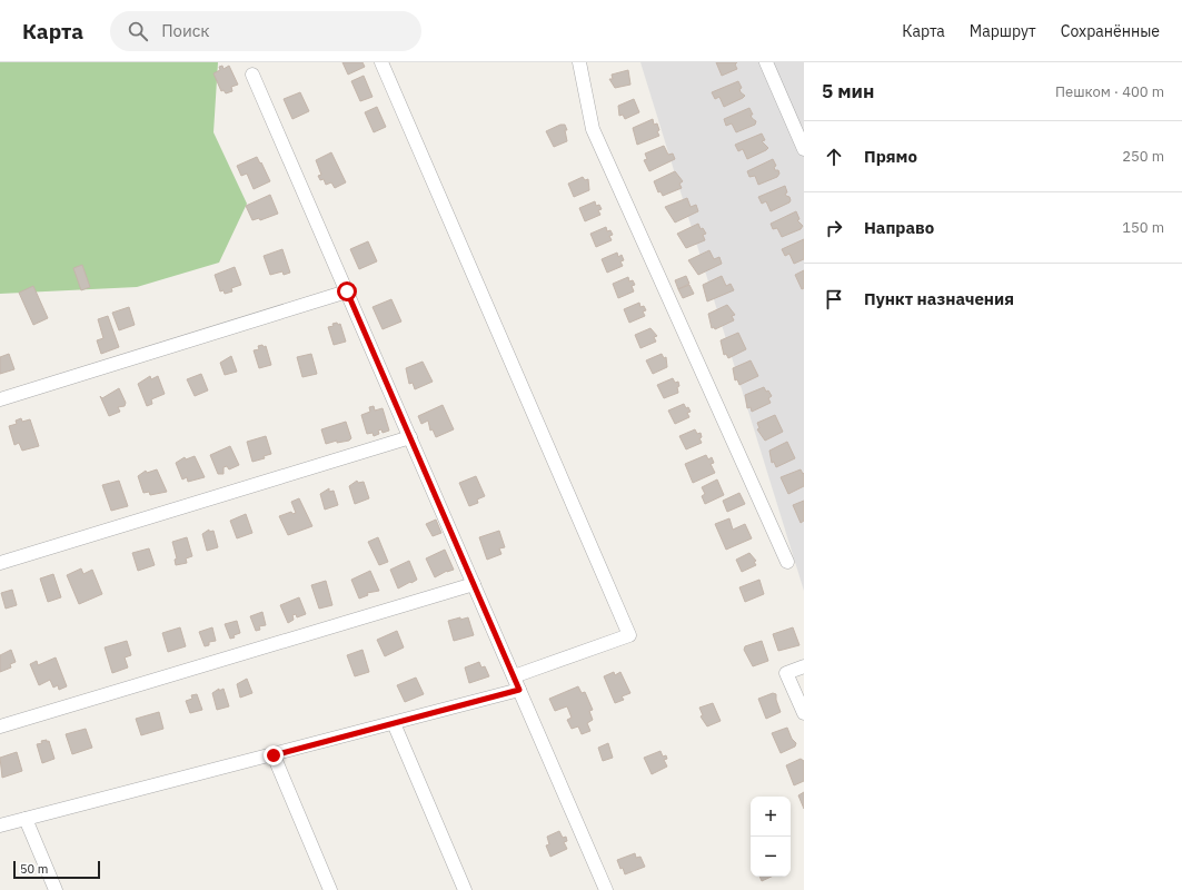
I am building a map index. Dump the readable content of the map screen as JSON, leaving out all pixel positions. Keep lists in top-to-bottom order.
{
  "scale_bar": "50 m",
  "page": {
    "header": "Карта",
    "search": "Поиск",
    "nav": ["Карта", "Маршрут", "Сохранённые"],
    "heading": ["5 мин", "Пешком · 400 m"],
    "list": [
      ["Прямо", "250 m"],
      ["Направо", "150 m"],
      "Пункт назначения"
    ],
    "map_buttons": ["+", "−"],
    "scale": "50 m"
  }
}
